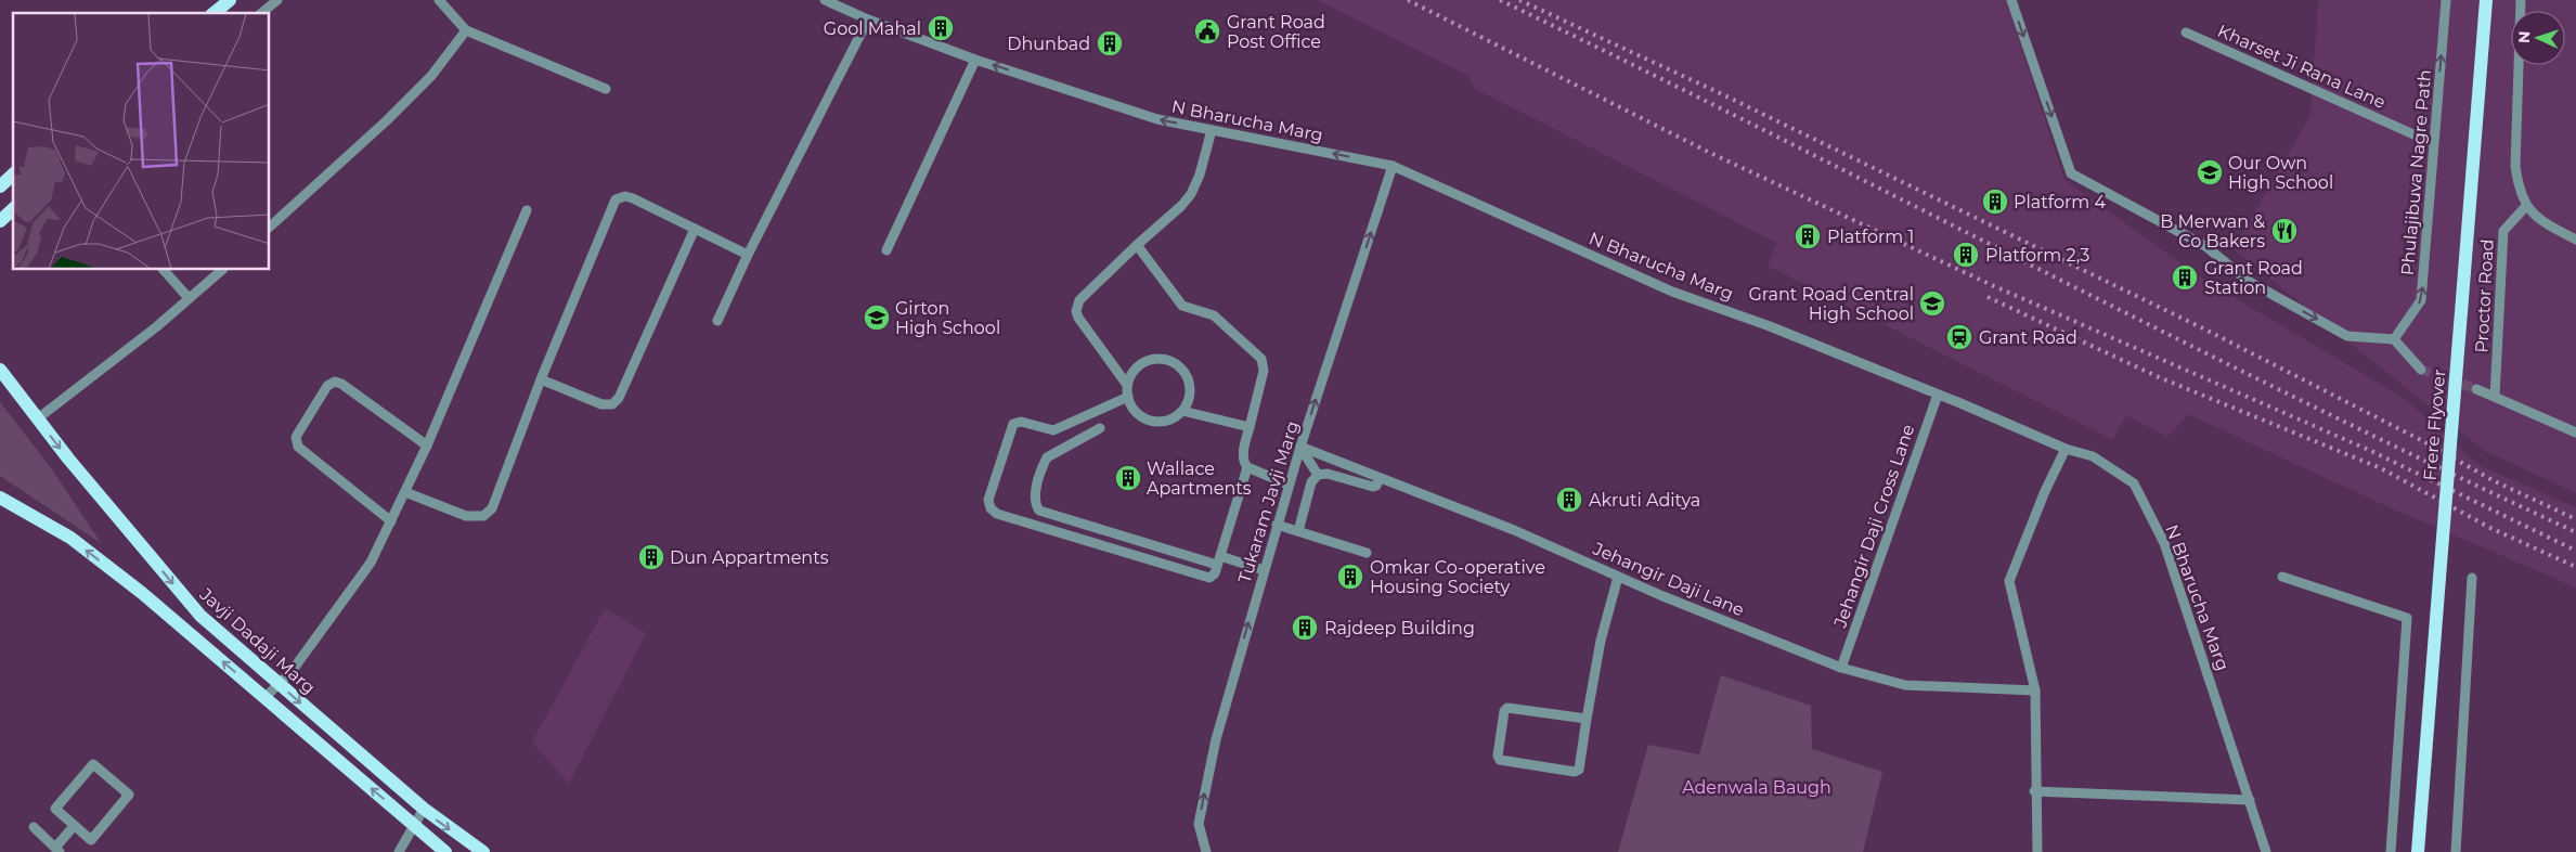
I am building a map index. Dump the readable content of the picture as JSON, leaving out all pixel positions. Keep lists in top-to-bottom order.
{
  "streets": {
    "main road": ["Frere Flyover", "Javji Dadaji Marg"],
    "street": [
      "Kharset Ji Rana Lane",
      "N Bharucha Marg",
      "Phulajibuva Nagre Path",
      "Proctor Road",
      "Tukaram Javji Marg",
      "Jehangir Daji Cross Lane",
      "Jehangir Daji Lane"
    ]
  },
  "crossings": [
    ["Kharset Ji Rana Lane", "Phulajibuva Nagre Path"],
    ["N Bharucha Marg", "Tukaram Javji Marg"],
    ["N Bharucha Marg", "Jehangir Daji Cross Lane"],
    ["Tukaram Javji Marg", "Jehangir Daji Lane"],
    ["Jehangir Daji Cross Lane", "Jehangir Daji Lane"]
  ],
  "one_way": ["Tukaram Javji Marg"],
  "parks": ["Adenwala Baugh"],
  "places": {
    "building": [
      "Gool Mahal",
      "Dhunbad",
      "Platform 4",
      "Platform 1",
      "Platform 2,3",
      "Grant Road Station",
      "Wallace Apartments",
      "Akruti Aditya",
      "Dun Appartments",
      "Omkar Co-operative Housing Society",
      "Rajdeep Building"
    ],
    "public building": ["Grant Road Post Office"],
    "school or university": ["Our Own High School", "Grant Road Central High School", "Girton High School"],
    "restaurant": ["B Merwan & Co Bakers"],
    "station": ["Grant Road"]
  },
  "north": "left"
}
